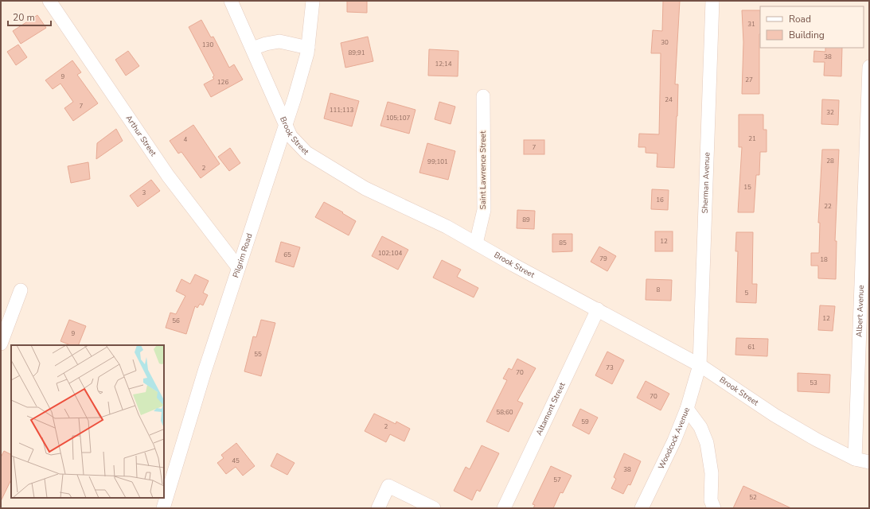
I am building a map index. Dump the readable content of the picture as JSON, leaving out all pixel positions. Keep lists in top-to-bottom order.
{
  "streets": {
    "street": [
      "Brook Street",
      "Arthur Street",
      "Saint Lawrence Street",
      "Sherman Avenue",
      "Pilgrim Road",
      "Albert Avenue",
      "Altamont Street",
      "Woodcock Avenue"
    ]
  },
  "crossings": [
    ["Brook Street", "Saint Lawrence Street"],
    ["Brook Street", "Sherman Avenue"],
    ["Brook Street", "Pilgrim Road"],
    ["Brook Street", "Albert Avenue"],
    ["Brook Street", "Altamont Street"],
    ["Brook Street", "Woodcock Avenue"],
    ["Arthur Street", "Pilgrim Road"],
    ["Sherman Avenue", "Woodcock Avenue"]
  ],
  "house_numbers": [
    "31",
    "30",
    "130",
    "89;91",
    "38",
    "12;14",
    "9",
    "27",
    "126",
    "24",
    "7",
    "111;113",
    "32",
    "105;107",
    "21",
    "4",
    "7",
    "28",
    "99;101",
    "2",
    "15",
    "3",
    "16",
    "22",
    "89",
    "12",
    "85",
    "102;104",
    "65",
    "79",
    "18",
    "8",
    "5",
    "12",
    "56",
    "9",
    "61",
    "55",
    "73",
    "70",
    "53",
    "70",
    "58;60",
    "59",
    "2",
    "45",
    "38",
    "57",
    "52"
  ],
  "legend": ["Road", "Building"],
  "scale_bar": "20 m"
}
